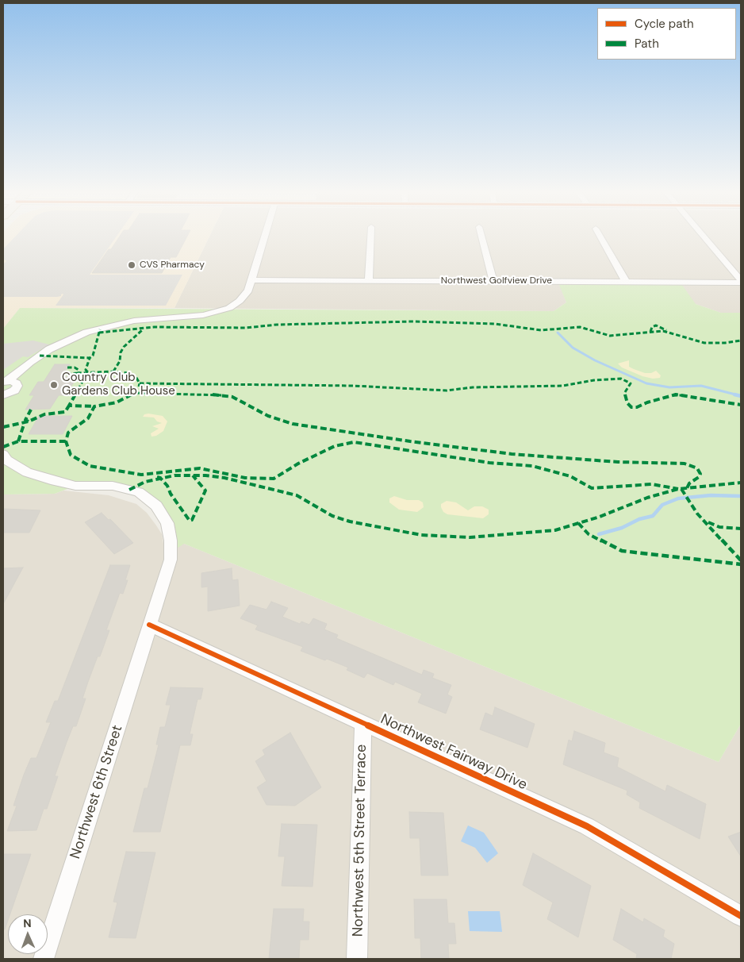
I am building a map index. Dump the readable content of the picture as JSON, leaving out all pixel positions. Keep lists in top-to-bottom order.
{
  "streets": {
    "street": [
      "Northwest Golfview Drive",
      "Northwest Fairway Drive",
      "Northwest 6th Street",
      "Northwest 5th Street Terrace"
    ]
  },
  "crossings": [
    ["Northwest Fairway Drive", "Northwest 6th Street"],
    ["Northwest Fairway Drive", "Northwest 5th Street Terrace"]
  ],
  "places": ["CVS Pharmacy", "Country Club Gardens Club House"],
  "legend": ["Cycle path", "Path"],
  "north": "top"
}
